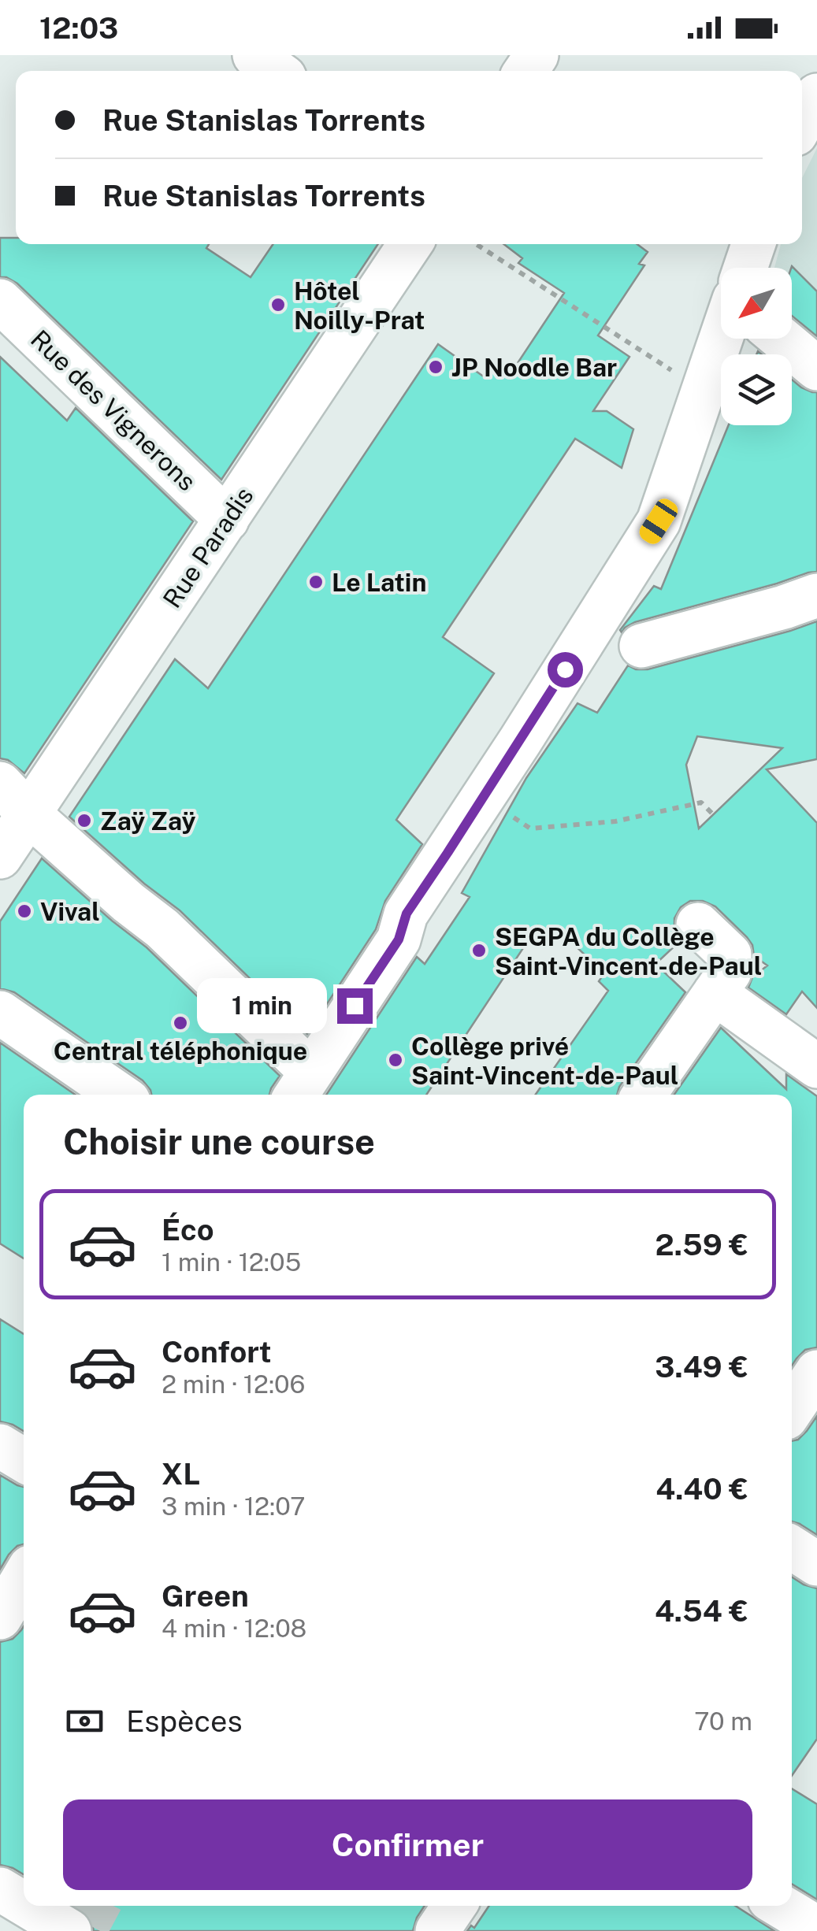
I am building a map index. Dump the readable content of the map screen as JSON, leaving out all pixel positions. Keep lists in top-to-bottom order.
{
  "streets": {
    "street": ["Rue des Vignerons", "Rue Paradis"]
  },
  "crossings": [
    ["Rue des Vignerons", "Rue Paradis"]
  ],
  "places": [
    "Hôtel Noilly-Prat",
    "JP Noodle Bar",
    "Le Latin",
    "Zaÿ Zaÿ",
    "Vival",
    "SEGPA du Collège Saint-Vincent-de-Paul",
    "Central téléphonique",
    "Collège privé Saint-Vincent-de-Paul"
  ],
  "north": "bottom left",
  "page": {
    "status": "12:03",
    "banner": ["Rue Stanislas Torrents", "Rue Stanislas Torrents"],
    "bubble": "1 min",
    "heading": "Choisir une course",
    "list": [
      {
        "name": "Éco",
        "note": "1 min · 12:05",
        "value": "2.59 €"
      },
      {
        "name": "Confort",
        "note": "2 min · 12:06",
        "value": "3.49 €"
      },
      {
        "name": "XL",
        "note": "3 min · 12:07",
        "value": "4.40 €"
      },
      {
        "name": "Green",
        "note": "4 min · 12:08",
        "value": "4.54 €"
      }
    ],
    "pay": ["Espèces", "70 m"],
    "buttons": "Confirmer"
  }
}
